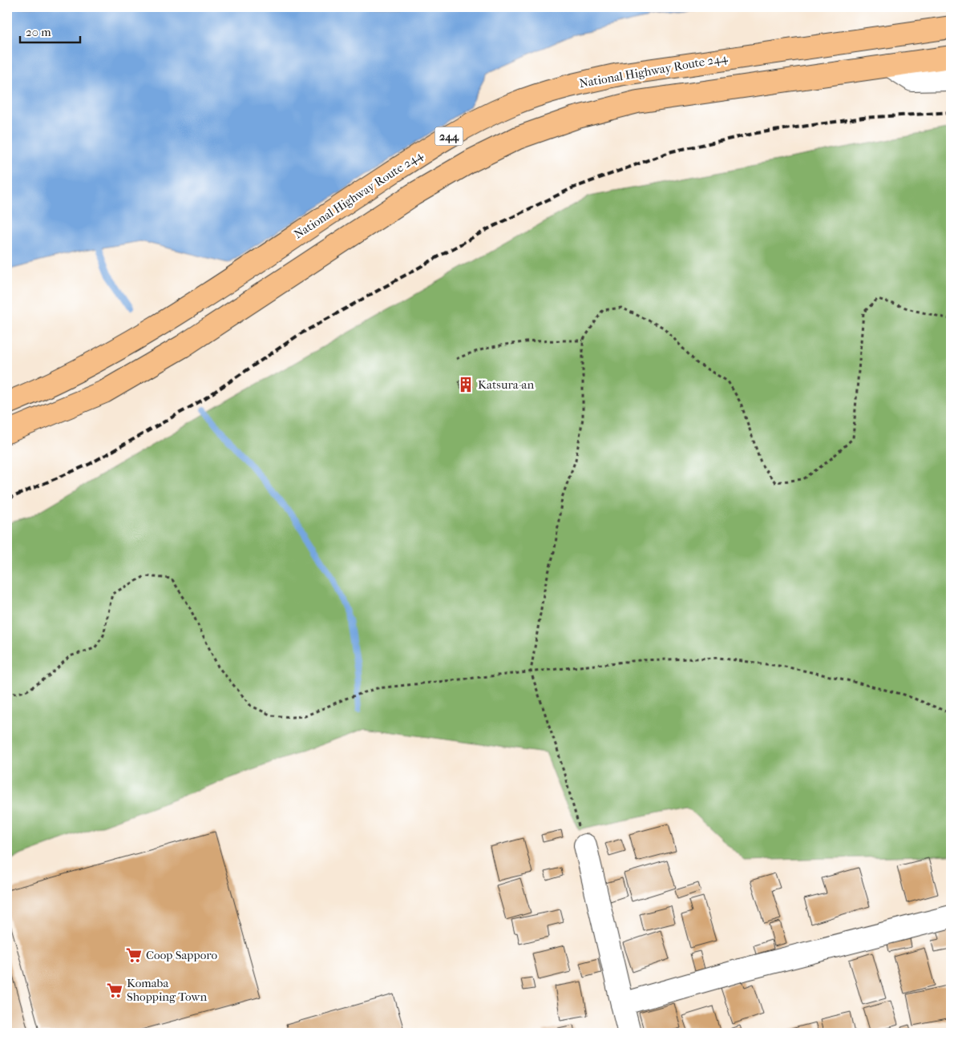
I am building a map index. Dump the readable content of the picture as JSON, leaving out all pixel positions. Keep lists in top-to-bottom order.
{
  "streets": {
    "highway": ["National Highway Route 244", "244"]
  },
  "places": {
    "building": ["Katsura-an"],
    "supermarket": ["Coop Sapporo", "Komaba Shopping Town"]
  },
  "scale_bar": "20 m"
}
